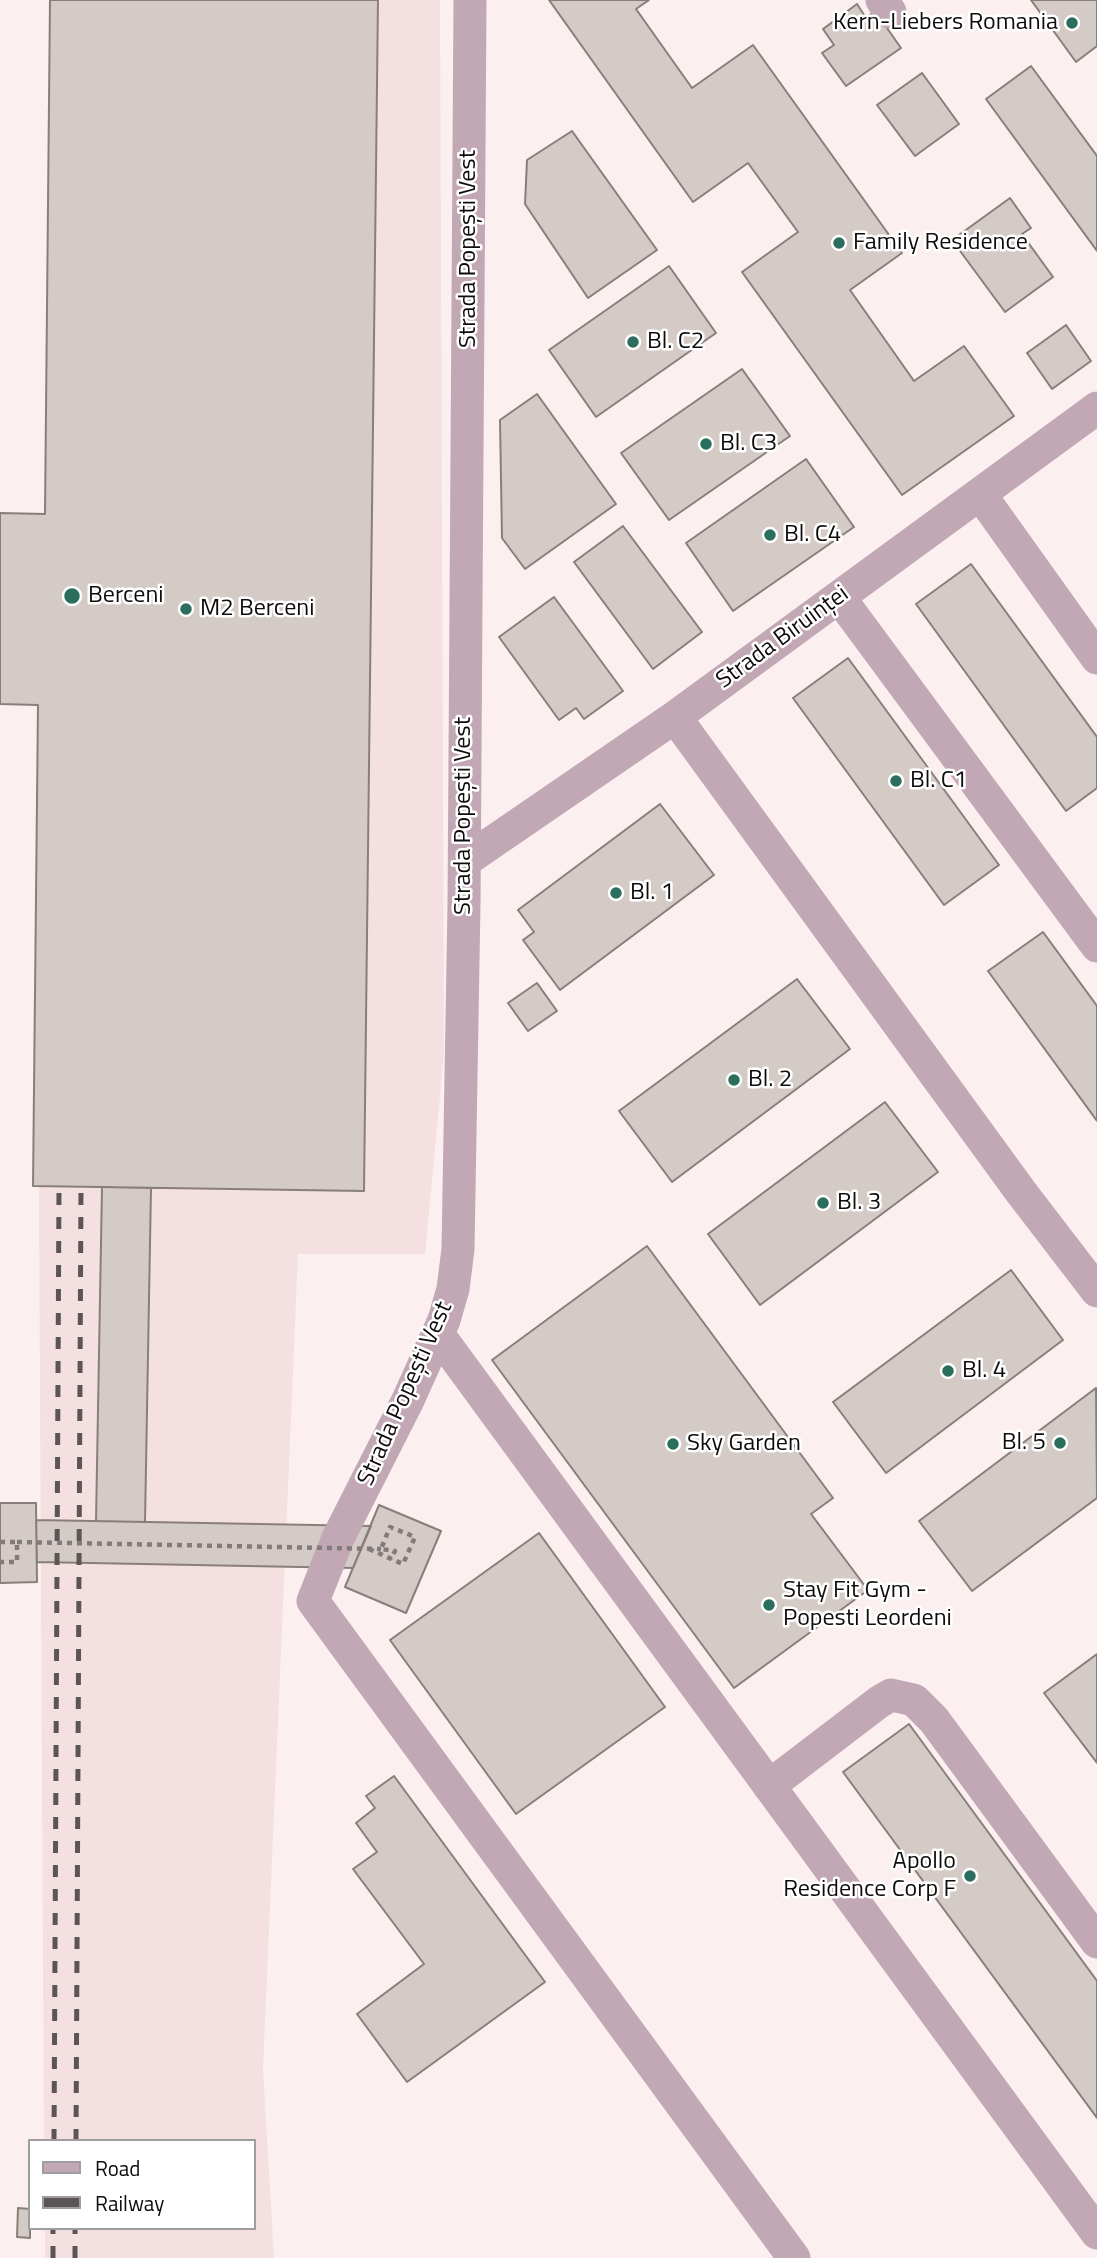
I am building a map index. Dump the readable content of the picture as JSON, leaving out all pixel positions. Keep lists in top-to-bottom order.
{
  "streets": {
    "street": ["Strada Popești Vest", "Strada Biruinței"]
  },
  "crossings": [
    ["Strada Popești Vest", "Strada Biruinței"]
  ],
  "places": [
    "Kern-Liebers Romania",
    "Family Residence",
    "Bl. C2",
    "Bl. C3",
    "Bl. C4",
    "Berceni",
    "M2 Berceni",
    "Bl. C1",
    "Bl. 1",
    "Bl. 2",
    "Bl. 3",
    "Bl. 4",
    "Bl. 5",
    "Sky Garden",
    "Stay Fit Gym - Popesti Leordeni",
    "Apollo Residence Corp F"
  ],
  "legend": ["Road", "Railway"]
}
